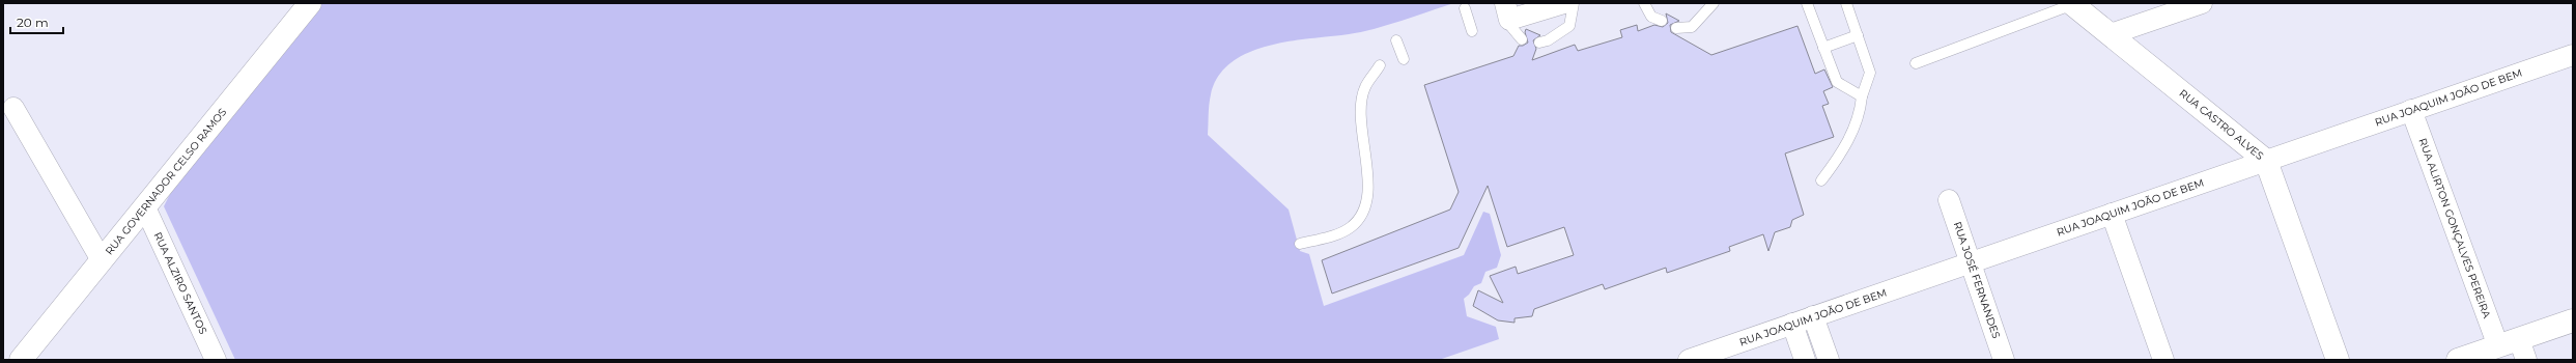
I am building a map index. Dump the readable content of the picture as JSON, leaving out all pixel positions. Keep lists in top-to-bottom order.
{
  "streets": {
    "street": [
      "RUA JOAQUIM JOÃO DE BEM",
      "RUA CASTRO ALVES",
      "RUA GOVERNADOR CELSO RAMOS",
      "RUA ALIRTON GONÇALVES PEREIRA",
      "RUA JOSÉ FERNANDES",
      "RUA ALZIRO SANTOS"
    ]
  },
  "crossings": [
    ["RUA JOAQUIM JOÃO DE BEM", "RUA CASTRO ALVES"],
    ["RUA JOAQUIM JOÃO DE BEM", "RUA ALIRTON GONÇALVES PEREIRA"],
    ["RUA JOAQUIM JOÃO DE BEM", "RUA JOSÉ FERNANDES"],
    ["RUA GOVERNADOR CELSO RAMOS", "RUA ALZIRO SANTOS"]
  ],
  "scale_bar": "20 m"
}
